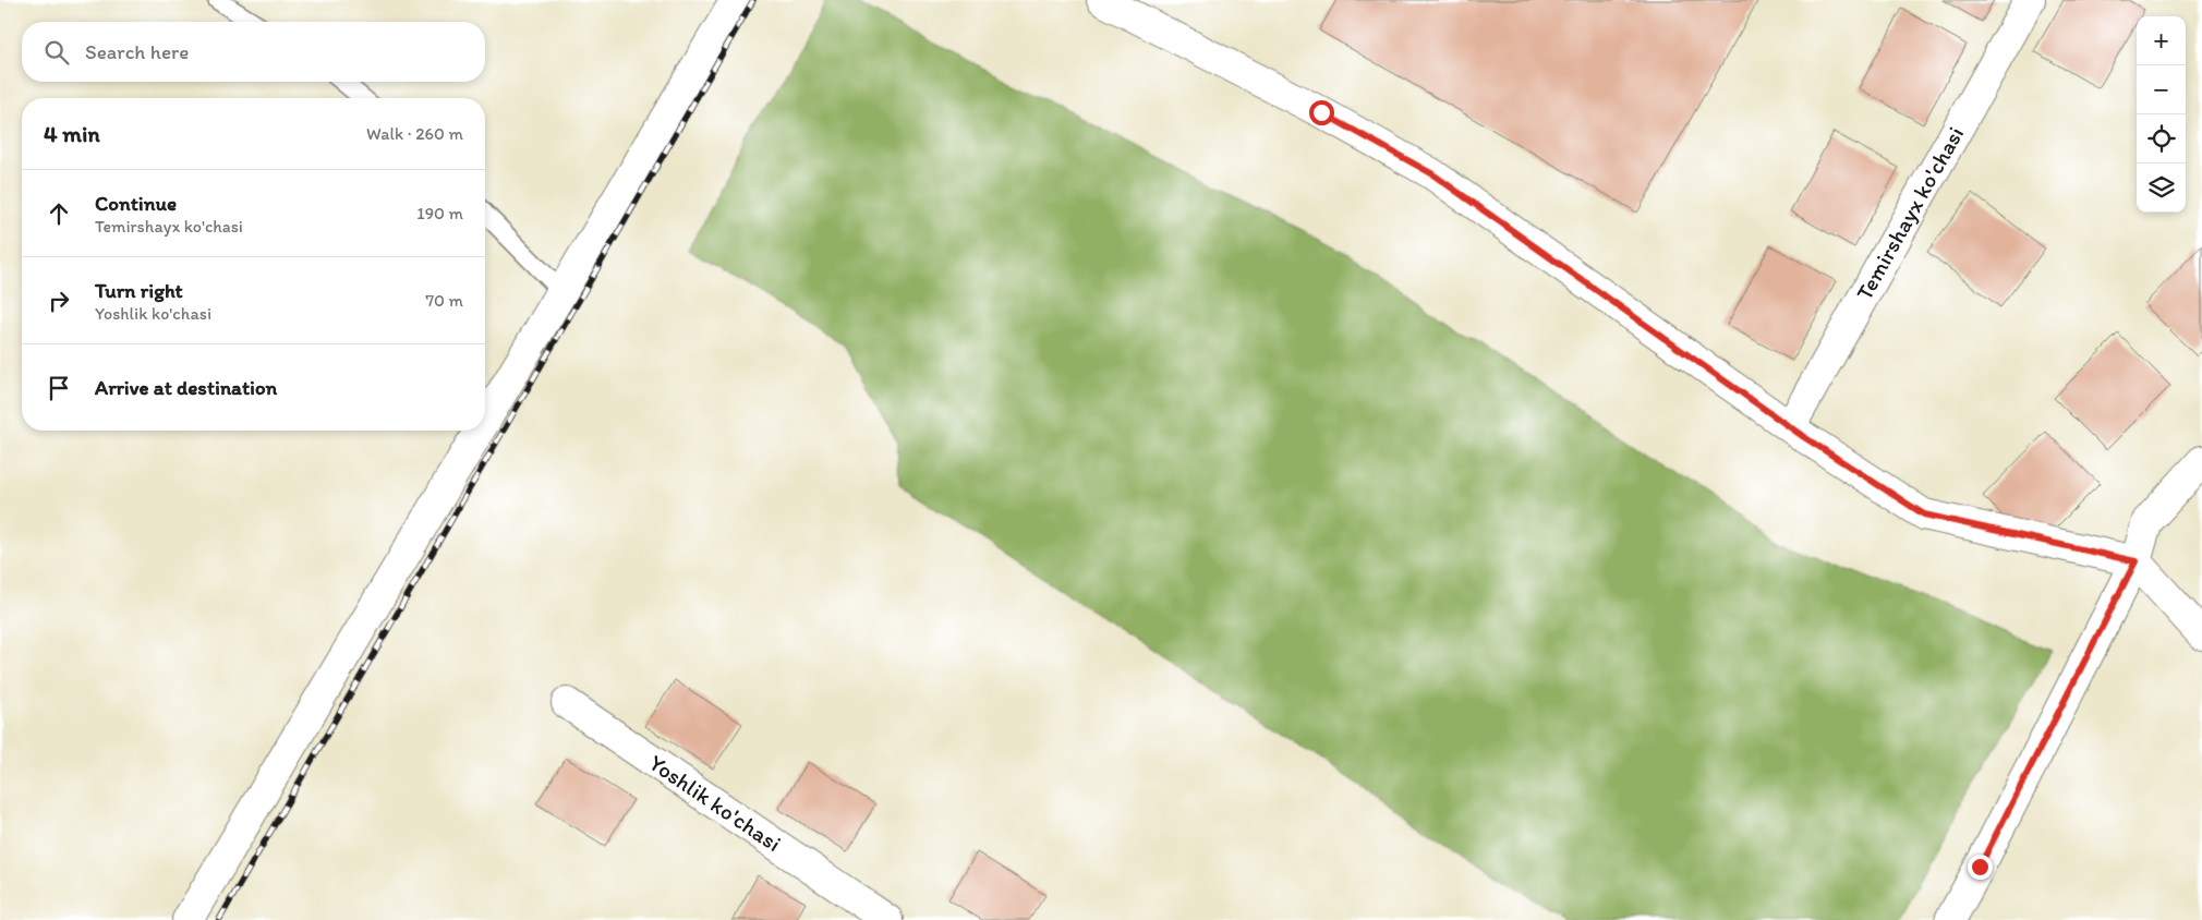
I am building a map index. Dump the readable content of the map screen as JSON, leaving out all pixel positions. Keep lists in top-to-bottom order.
{
  "streets": {
    "street": ["Temirshayx ko'chasi", "Yoshlik ko'chasi"]
  },
  "page": {
    "map_buttons": ["+", "−"],
    "search": "Search here",
    "heading": ["4 min", "Walk · 260 m"],
    "list": [
      ["Continue", "Temirshayx ko'chasi", "190 m"],
      ["Turn right", "Yoshlik ko'chasi", "70 m"],
      "Arrive at destination"
    ]
  }
}
